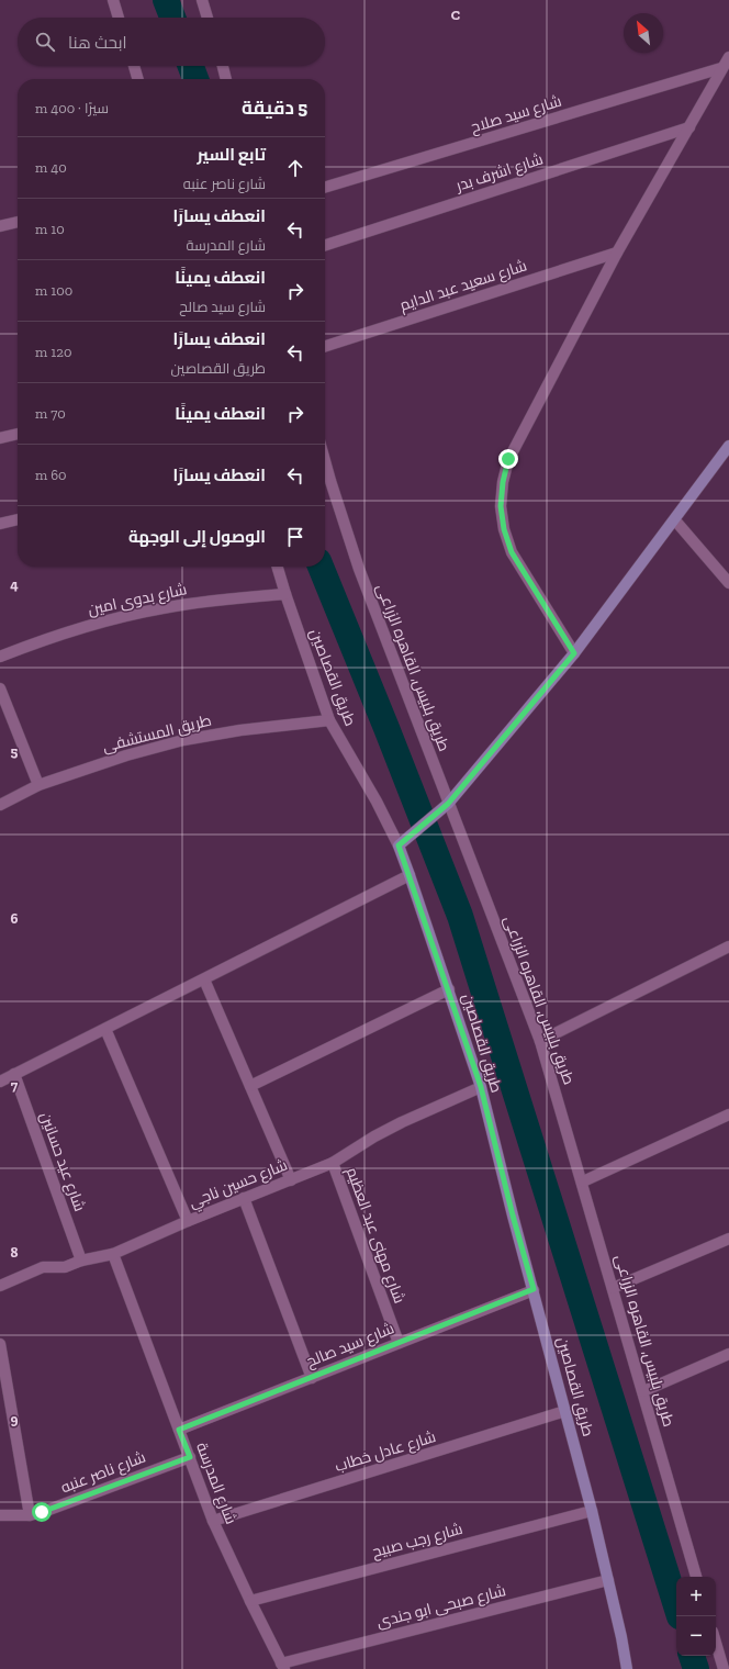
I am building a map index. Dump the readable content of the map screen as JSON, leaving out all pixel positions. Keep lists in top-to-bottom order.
{
  "streets": {
    "street": [
      "شارع سيد صلاح",
      "شارع اشرف بدر",
      "شارع سعيد عبد الدايم",
      "شارع بدوى امين",
      "طريق بلبيس, القاهره الزراعى",
      "طريق القصاصين",
      "طريق المستشفى",
      "شارع عيد حسانين",
      "شارع حسين ناجي",
      "شارع مهنى عبد العظيم",
      "شارع سيد صالح",
      "شارع عادل خطاب",
      "شارع ناصر عنبه",
      "شارع المدرسة",
      "شارع رجب صبيح",
      "شارع صبحى ابو جندى"
    ]
  },
  "crossings": [
    ["شارع بدوى امين", "طريق القصاصين"],
    ["طريق القصاصين", "طريق المستشفى"],
    ["طريق القصاصين", "شارع حسين ناجي"],
    ["طريق القصاصين", "شارع سيد صالح"],
    ["طريق القصاصين", "شارع عادل خطاب"],
    ["طريق القصاصين", "شارع رجب صبيح"],
    ["طريق القصاصين", "شارع صبحى ابو جندى"],
    ["شارع عيد حسانين", "شارع حسين ناجي"],
    ["شارع حسين ناجي", "شارع مهنى عبد العظيم"],
    ["شارع حسين ناجي", "شارع المدرسة"],
    ["شارع مهنى عبد العظيم", "شارع سيد صالح"],
    ["شارع سيد صالح", "شارع المدرسة"],
    ["شارع عادل خطاب", "شارع المدرسة"],
    ["شارع ناصر عنبه", "شارع المدرسة"],
    ["شارع المدرسة", "شارع رجب صبيح"],
    ["شارع المدرسة", "شارع صبحى ابو جندى"]
  ],
  "north": "top left",
  "page": {
    "search": "ابحث هنا",
    "heading": ["5 دقيقة", "سيرًا · 400 m"],
    "list": [
      ["تابع السير", "شارع ناصر عنبه", "40 m"],
      ["انعطف يسارًا", "شارع المدرسة", "10 m"],
      ["انعطف يمينًا", "شارع سيد صالح", "100 m"],
      ["انعطف يسارًا", "طريق القصاصين", "120 m"],
      ["انعطف يمينًا", "70 m"],
      ["انعطف يسارًا", "60 m"],
      "الوصول إلى الوجهة"
    ],
    "map_buttons": ["+", "−"]
  },
  "grid": {
    "columns": ["C"],
    "rows": [
      "4",
      "5",
      "6",
      "7",
      "8",
      "9"
    ]
  }
}
